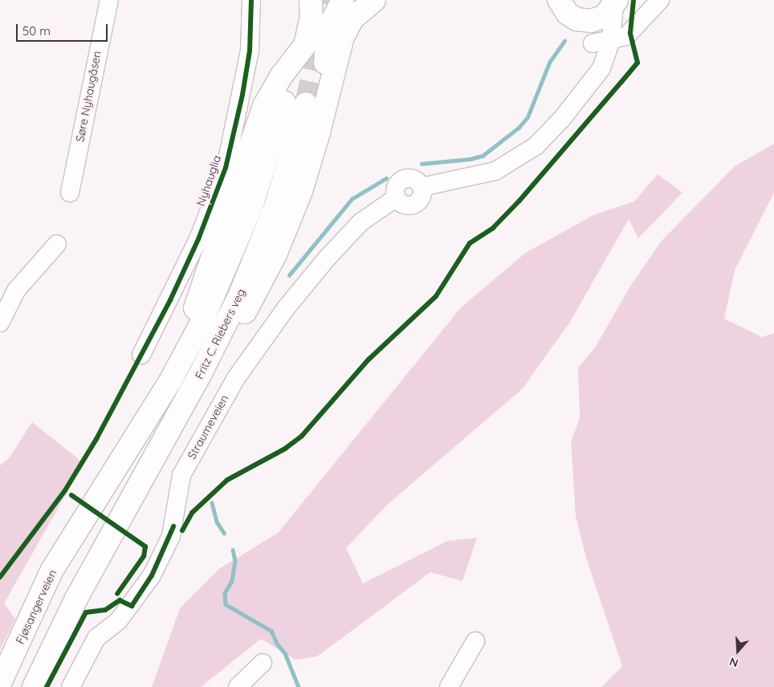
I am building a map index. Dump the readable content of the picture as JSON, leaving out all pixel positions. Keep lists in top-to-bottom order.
{
  "streets": {
    "main road": ["Fritz C. Riebers veg", "Fjøsangerveien"],
    "street": ["Søre Nyhaugåsen", "Nyhauglia", "Straumeveien"]
  },
  "crossings": [
    ["Fritz C. Riebers veg", "Fjøsangerveien"]
  ],
  "scale_bar": "50 m",
  "north": "bottom"
}
